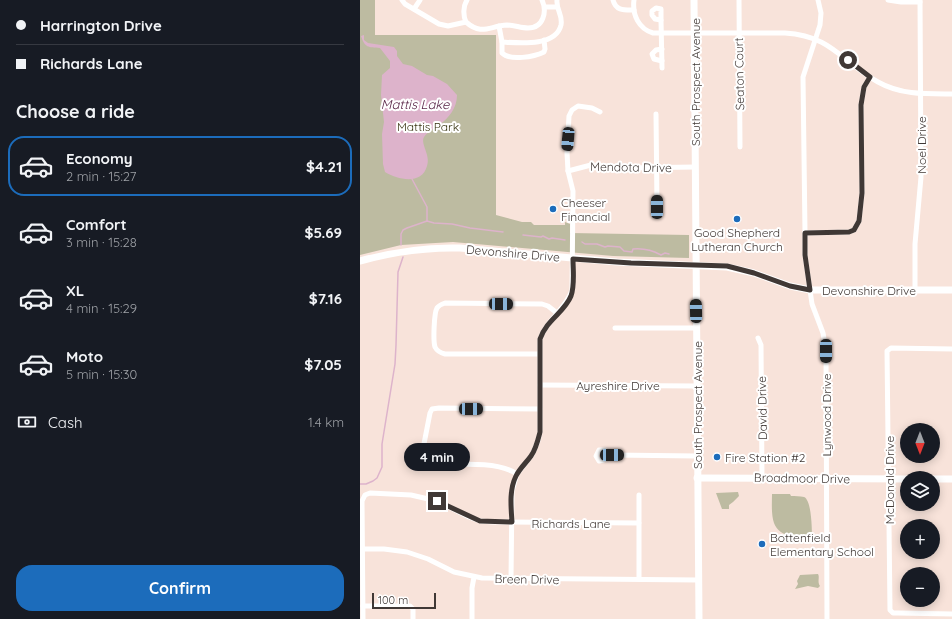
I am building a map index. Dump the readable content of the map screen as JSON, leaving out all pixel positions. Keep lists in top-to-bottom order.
{
  "streets": {
    "street": [
      "Seaton Court",
      "South Prospect Avenue",
      "Noel Drive",
      "Mendota Drive",
      "Devonshire Drive",
      "Ayreshire Drive",
      "David Drive",
      "Lynwood Drive",
      "Broadmoor Drive",
      "McDonald Drive",
      "Richards Lane",
      "Breen Drive"
    ]
  },
  "crossings": [
    ["South Prospect Avenue", "Mendota Drive"],
    ["South Prospect Avenue", "Devonshire Drive"],
    ["South Prospect Avenue", "Ayreshire Drive"],
    ["South Prospect Avenue", "Broadmoor Drive"],
    ["South Prospect Avenue", "Breen Drive"],
    ["Noel Drive", "Devonshire Drive"],
    ["Devonshire Drive", "Lynwood Drive"],
    ["David Drive", "Broadmoor Drive"],
    ["Lynwood Drive", "Broadmoor Drive"],
    ["Broadmoor Drive", "McDonald Drive"],
    ["Richards Lane", "Breen Drive"]
  ],
  "water": ["Mattis Lake"],
  "parks": ["Mattis Park"],
  "places": [
    "Cheeser Financial",
    "Good Shepherd Lutheran Church",
    "Fire Station #2",
    "Bottenfield Elementary School"
  ],
  "scale_bar": "100 m",
  "north": "bottom",
  "page": {
    "banner": ["Harrington Drive", "Richards Lane"],
    "heading": "Choose a ride",
    "list": [
      {
        "name": "Economy",
        "note": "2 min · 15:27",
        "value": "$4.21"
      },
      {
        "name": "Comfort",
        "note": "3 min · 15:28",
        "value": "$5.69"
      },
      {
        "name": "XL",
        "note": "4 min · 15:29",
        "value": "$7.16"
      },
      {
        "name": "Moto",
        "note": "5 min · 15:30",
        "value": "$7.05"
      }
    ],
    "pay": ["Cash", "1.4 km"],
    "map_buttons": ["+", "−"],
    "bubble": "4 min",
    "buttons": "Confirm",
    "scale": "100 m"
  }
}
